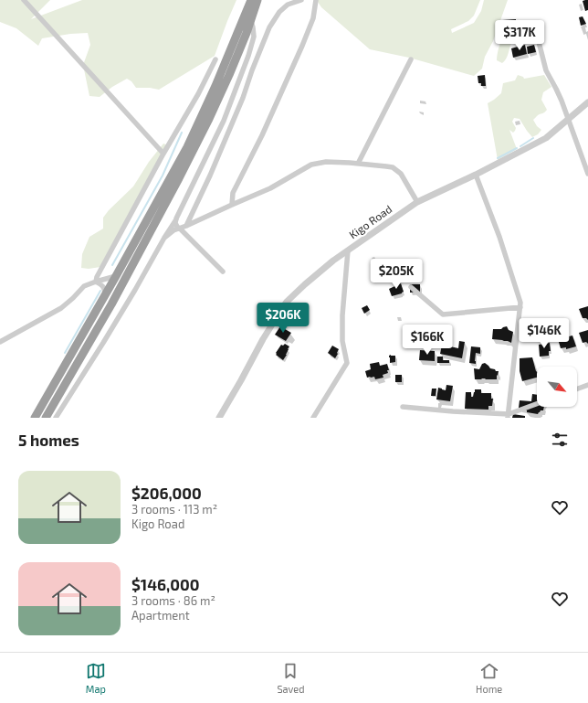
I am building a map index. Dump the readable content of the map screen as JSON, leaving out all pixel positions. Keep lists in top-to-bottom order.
{
  "streets": {
    "street": ["Kigo Road"]
  },
  "north": "bottom right",
  "page": {
    "price": [
      "$317K",
      "$205K",
      "$206K",
      "$146K",
      "$166K"
    ],
    "heading": "5 homes",
    "list": [
      {
        "name": "$206,000",
        "note": "3 rooms · 113 m² · Kigo Road"
      },
      {
        "name": "$146,000",
        "note": "3 rooms · 86 m² · Apartment"
      }
    ],
    "tabs": ["Map", "Saved", "Home"]
  }
}
